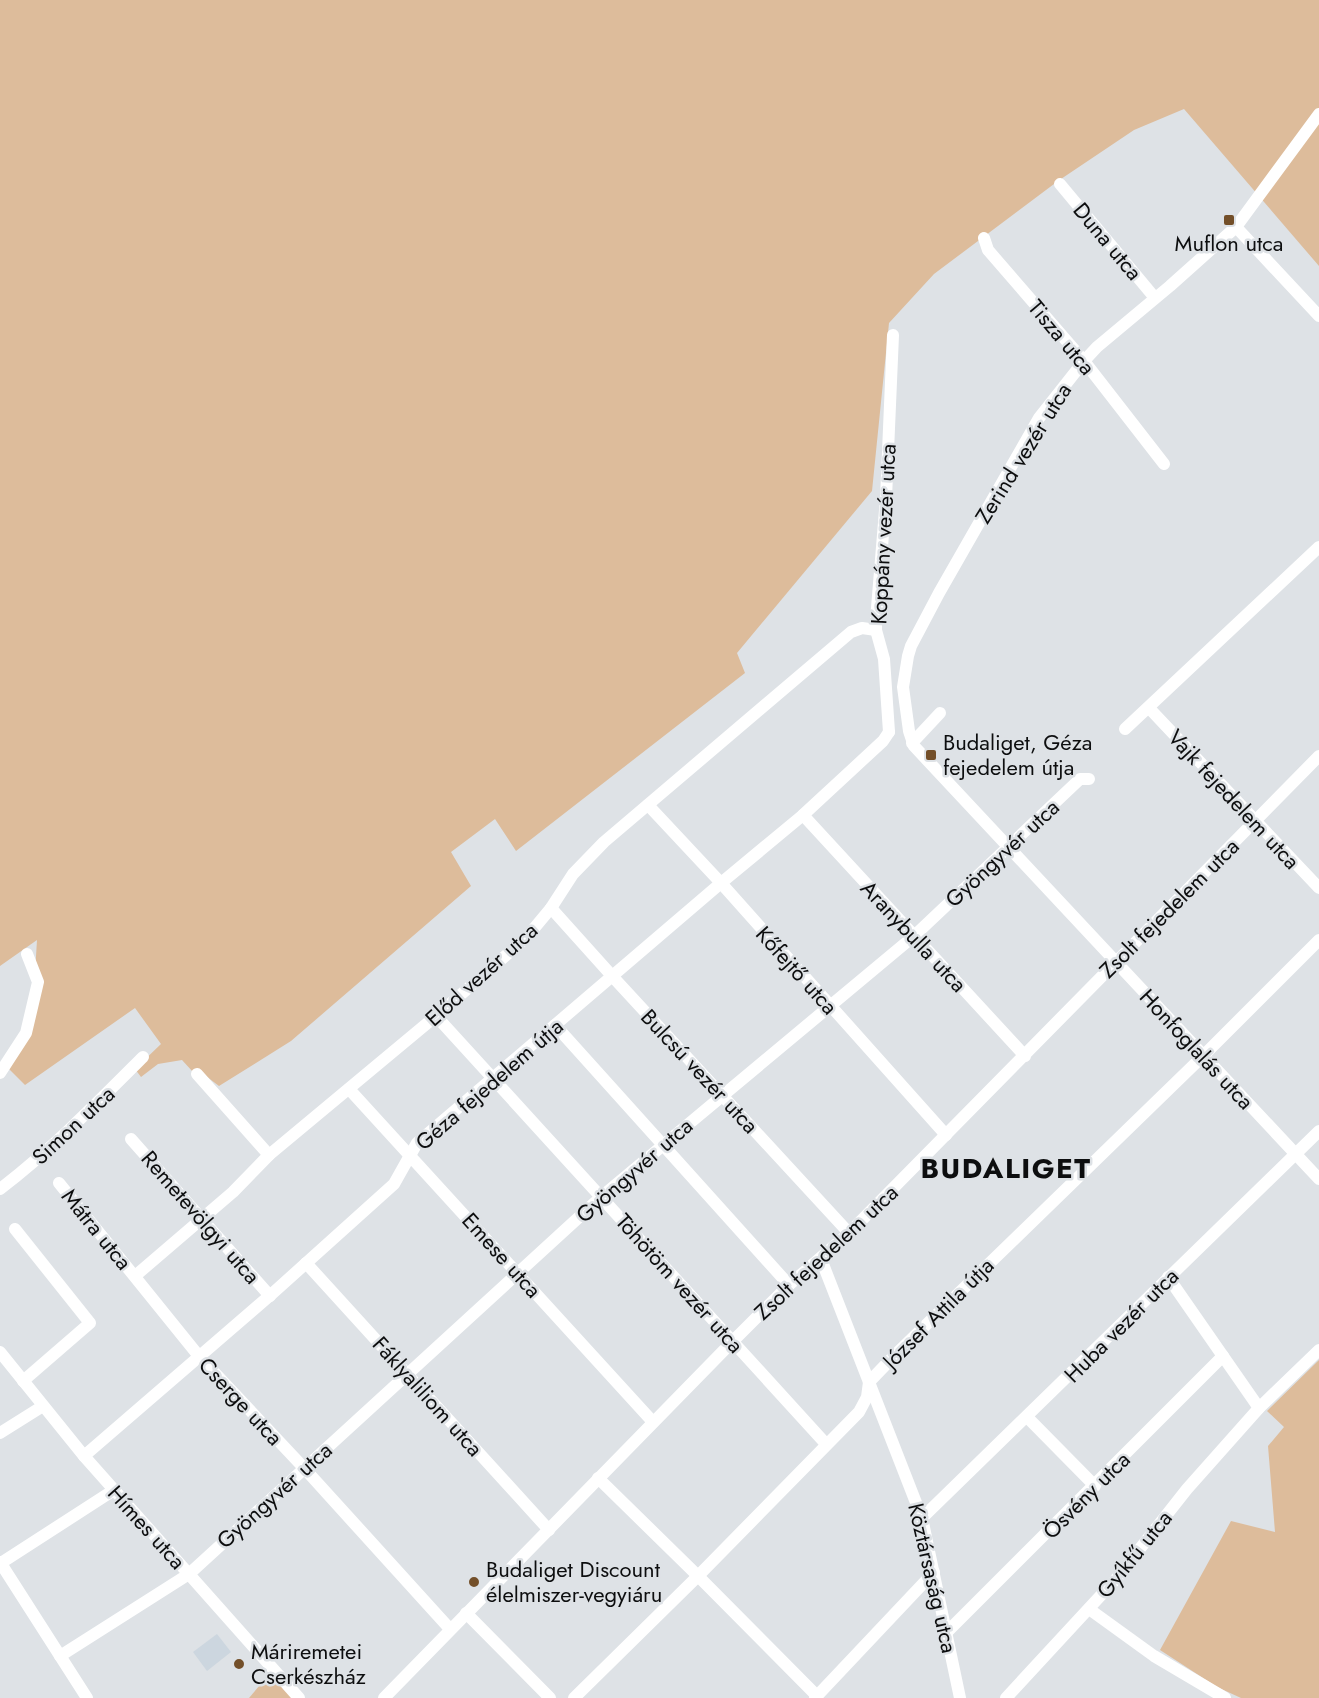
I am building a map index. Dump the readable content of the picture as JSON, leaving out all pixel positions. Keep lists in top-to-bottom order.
{
  "streets": {
    "street": [
      "Duna utca",
      "Tisza utca",
      "Zerind vezér utca",
      "Koppány vezér utca",
      "Vajk fejedelem utca",
      "Gyöngyvér utca",
      "Zsolt fejedelem utca",
      "Aranybulla utca",
      "Kőfejtő utca",
      "Előd vezér utca",
      "Honfoglalás utca",
      "Bulcsú vezér utca",
      "Géza fejedelem útja",
      "Simon utca",
      "Remetevölgyi utca",
      "Mátra utca",
      "Emese utca",
      "Töhötöm vezér utca",
      "József Attila útja",
      "Huba vezér utca",
      "Fáklyaliliom utca",
      "Cserge utca",
      "Ösvény utca",
      "Hímes utca",
      "Gyíkfű utca",
      "Köztársaság utca"
    ]
  },
  "crossings": [
    ["Duna utca", "Zerind vezér utca"],
    ["Tisza utca", "Zerind vezér utca"],
    ["Zerind vezér utca", "Honfoglalás utca"],
    ["Koppány vezér utca", "Előd vezér utca"],
    ["Koppány vezér utca", "Géza fejedelem útja"],
    ["Vajk fejedelem utca", "Zsolt fejedelem utca"],
    ["Gyöngyvér utca", "Aranybulla utca"],
    ["Gyöngyvér utca", "Kőfejtő utca"],
    ["Gyöngyvér utca", "Honfoglalás utca"],
    ["Gyöngyvér utca", "Bulcsú vezér utca"],
    ["Gyöngyvér utca", "Emese utca"],
    ["Gyöngyvér utca", "Töhötöm vezér utca"],
    ["Gyöngyvér utca", "Fáklyaliliom utca"],
    ["Gyöngyvér utca", "Cserge utca"],
    ["Gyöngyvér utca", "Hímes utca"],
    ["Zsolt fejedelem utca", "Aranybulla utca"],
    ["Zsolt fejedelem utca", "Kőfejtő utca"],
    ["Zsolt fejedelem utca", "Honfoglalás utca"],
    ["Zsolt fejedelem utca", "Bulcsú vezér utca"],
    ["Zsolt fejedelem utca", "Emese utca"],
    ["Zsolt fejedelem utca", "Töhötöm vezér utca"],
    ["Zsolt fejedelem utca", "Fáklyaliliom utca"],
    ["Zsolt fejedelem utca", "Cserge utca"],
    ["Zsolt fejedelem utca", "Köztársaság utca"],
    ["Aranybulla utca", "Géza fejedelem útja"],
    ["Kőfejtő utca", "Előd vezér utca"],
    ["Kőfejtő utca", "Géza fejedelem útja"],
    ["Előd vezér utca", "Bulcsú vezér utca"],
    ["Előd vezér utca", "Remetevölgyi utca"],
    ["Előd vezér utca", "Mátra utca"],
    ["Előd vezér utca", "Emese utca"],
    ["Előd vezér utca", "Töhötöm vezér utca"],
    ["Előd vezér utca", "Cserge utca"],
    ["Honfoglalás utca", "József Attila útja"],
    ["Honfoglalás utca", "Huba vezér utca"],
    ["Bulcsú vezér utca", "Géza fejedelem útja"],
    ["Géza fejedelem útja", "Remetevölgyi utca"],
    ["Géza fejedelem útja", "Emese utca"],
    ["Géza fejedelem útja", "Töhötöm vezér utca"],
    ["Géza fejedelem útja", "Fáklyaliliom utca"],
    ["Géza fejedelem útja", "Cserge utca"],
    ["Géza fejedelem útja", "Hímes utca"],
    ["Mátra utca", "Cserge utca"],
    ["Töhötöm vezér utca", "József Attila útja"],
    ["József Attila útja", "Köztársaság utca"],
    ["Huba vezér utca", "Köztársaság utca"],
    ["Ösvény utca", "Köztársaság utca"]
  ],
  "districts": ["BUDALIGET"],
  "places": {
    "transit": ["Muflon utca", "Budaliget, Géza fejedelem útja"],
    "other": ["Budaliget Discount élelmiszer-vegyiáru", "Máriremetei Cserkészház"]
  }
}
